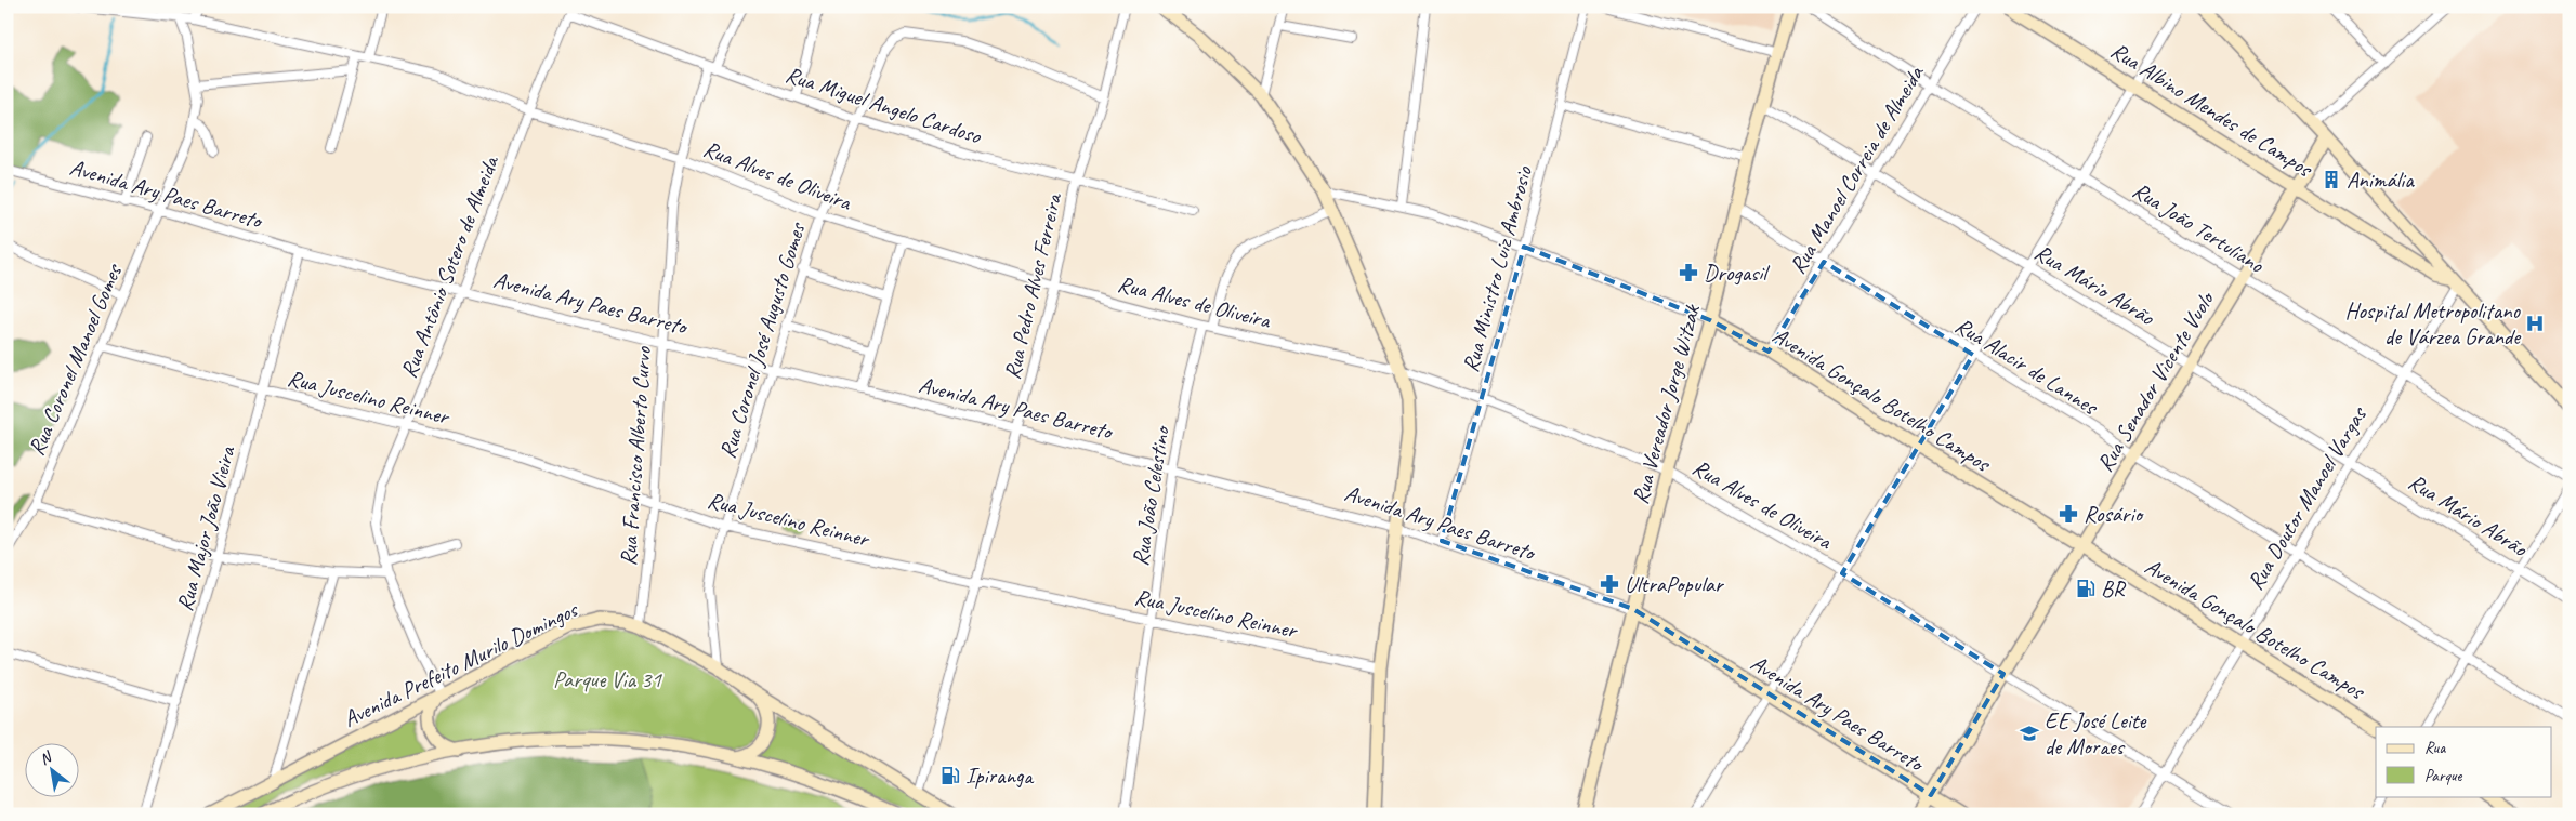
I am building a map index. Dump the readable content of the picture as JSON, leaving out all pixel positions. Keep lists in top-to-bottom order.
{
  "streets": {
    "street": [
      "Rua Miguel Angelo Cardoso",
      "Rua Albino Mendes de Campos",
      "Rua Manoel Correia de Almeida",
      "Rua Alves de Oliveira",
      "Avenida Ary Paes Barreto",
      "Rua João Tertuliano",
      "Rua Antônio Sotero de Almeida",
      "Rua Ministro Luiz Ambrosio",
      "Rua Mário Abrão",
      "Rua Pedro Alves Ferreira",
      "Rua Coronel José Augusto Gomes",
      "Rua Coronel Manoel Gomes",
      "Rua Alacir de Lannes",
      "Rua Senador Vicente Vuolo",
      "Rua Juscelino Reinner",
      "Avenida Gonçalo Botelho Campos",
      "Rua Vereador Jorge Witzak",
      "Rua Francisco Alberto Curvo",
      "Rua João Celestino",
      "Rua Doutor Manoel Vargas",
      "Rua Major João Vieira",
      "Avenida Prefeito Murilo Domingos"
    ]
  },
  "crossings": [
    ["Rua Miguel Angelo Cardoso", "Rua Antônio Sotero de Almeida"],
    ["Rua Miguel Angelo Cardoso", "Rua Pedro Alves Ferreira"],
    ["Rua Miguel Angelo Cardoso", "Rua Coronel José Augusto Gomes"],
    ["Rua Miguel Angelo Cardoso", "Rua Francisco Alberto Curvo"],
    ["Rua Albino Mendes de Campos", "Rua Senador Vicente Vuolo"],
    ["Rua Albino Mendes de Campos", "Rua Doutor Manoel Vargas"],
    ["Rua Manoel Correia de Almeida", "Rua João Tertuliano"],
    ["Rua Manoel Correia de Almeida", "Rua Mário Abrão"],
    ["Rua Manoel Correia de Almeida", "Rua Alacir de Lannes"],
    ["Rua Manoel Correia de Almeida", "Avenida Gonçalo Botelho Campos"],
    ["Rua Alves de Oliveira", "Rua Antônio Sotero de Almeida"],
    ["Rua Alves de Oliveira", "Rua Ministro Luiz Ambrosio"],
    ["Rua Alves de Oliveira", "Rua Pedro Alves Ferreira"],
    ["Rua Alves de Oliveira", "Rua Coronel José Augusto Gomes"],
    ["Rua Alves de Oliveira", "Rua Coronel Manoel Gomes"],
    ["Rua Alves de Oliveira", "Rua Senador Vicente Vuolo"],
    ["Rua Alves de Oliveira", "Rua Vereador Jorge Witzak"],
    ["Rua Alves de Oliveira", "Rua Francisco Alberto Curvo"],
    ["Rua Alves de Oliveira", "Rua João Celestino"],
    ["Rua Alves de Oliveira", "Rua Doutor Manoel Vargas"],
    ["Avenida Ary Paes Barreto", "Rua Antônio Sotero de Almeida"],
    ["Avenida Ary Paes Barreto", "Rua Ministro Luiz Ambrosio"],
    ["Avenida Ary Paes Barreto", "Rua Pedro Alves Ferreira"],
    ["Avenida Ary Paes Barreto", "Rua Coronel José Augusto Gomes"],
    ["Avenida Ary Paes Barreto", "Rua Coronel Manoel Gomes"],
    ["Avenida Ary Paes Barreto", "Rua Senador Vicente Vuolo"],
    ["Avenida Ary Paes Barreto", "Rua Vereador Jorge Witzak"],
    ["Avenida Ary Paes Barreto", "Rua Francisco Alberto Curvo"],
    ["Avenida Ary Paes Barreto", "Rua João Celestino"],
    ["Avenida Ary Paes Barreto", "Rua Major João Vieira"],
    ["Rua João Tertuliano", "Rua Senador Vicente Vuolo"],
    ["Rua João Tertuliano", "Rua Doutor Manoel Vargas"],
    ["Rua Antônio Sotero de Almeida", "Rua Juscelino Reinner"],
    ["Rua Antônio Sotero de Almeida", "Avenida Prefeito Murilo Domingos"],
    ["Rua Ministro Luiz Ambrosio", "Avenida Gonçalo Botelho Campos"],
    ["Rua Mário Abrão", "Rua Senador Vicente Vuolo"],
    ["Rua Mário Abrão", "Rua Vereador Jorge Witzak"],
    ["Rua Mário Abrão", "Rua Doutor Manoel Vargas"],
    ["Rua Pedro Alves Ferreira", "Rua Coronel José Augusto Gomes"],
    ["Rua Pedro Alves Ferreira", "Rua Juscelino Reinner"],
    ["Rua Pedro Alves Ferreira", "Avenida Prefeito Murilo Domingos"],
    ["Rua Coronel José Augusto Gomes", "Rua Juscelino Reinner"],
    ["Rua Coronel José Augusto Gomes", "Avenida Prefeito Murilo Domingos"],
    ["Rua Coronel Manoel Gomes", "Rua Juscelino Reinner"],
    ["Rua Alacir de Lannes", "Rua Senador Vicente Vuolo"],
    ["Rua Alacir de Lannes", "Rua Vereador Jorge Witzak"],
    ["Rua Alacir de Lannes", "Rua Doutor Manoel Vargas"],
    ["Rua Senador Vicente Vuolo", "Avenida Gonçalo Botelho Campos"],
    ["Rua Juscelino Reinner", "Rua Francisco Alberto Curvo"],
    ["Rua Juscelino Reinner", "Rua João Celestino"],
    ["Rua Juscelino Reinner", "Rua Major João Vieira"],
    ["Avenida Gonçalo Botelho Campos", "Rua Vereador Jorge Witzak"],
    ["Avenida Gonçalo Botelho Campos", "Rua Doutor Manoel Vargas"],
    ["Rua Francisco Alberto Curvo", "Avenida Prefeito Murilo Domingos"]
  ],
  "parks": ["Parque Via 31"],
  "places": {
    "building": ["Animália"],
    "pharmacy": ["Drogasil", "Rosário", "UltraPopular"],
    "hospital": ["Hospital Metropolitano de Várzea Grande"],
    "fuel station": ["BR", "Ipiranga"],
    "school or university": ["EE José Leite de Moraes"]
  },
  "legend": ["Rua", "Parque"],
  "north": "top left"
}
